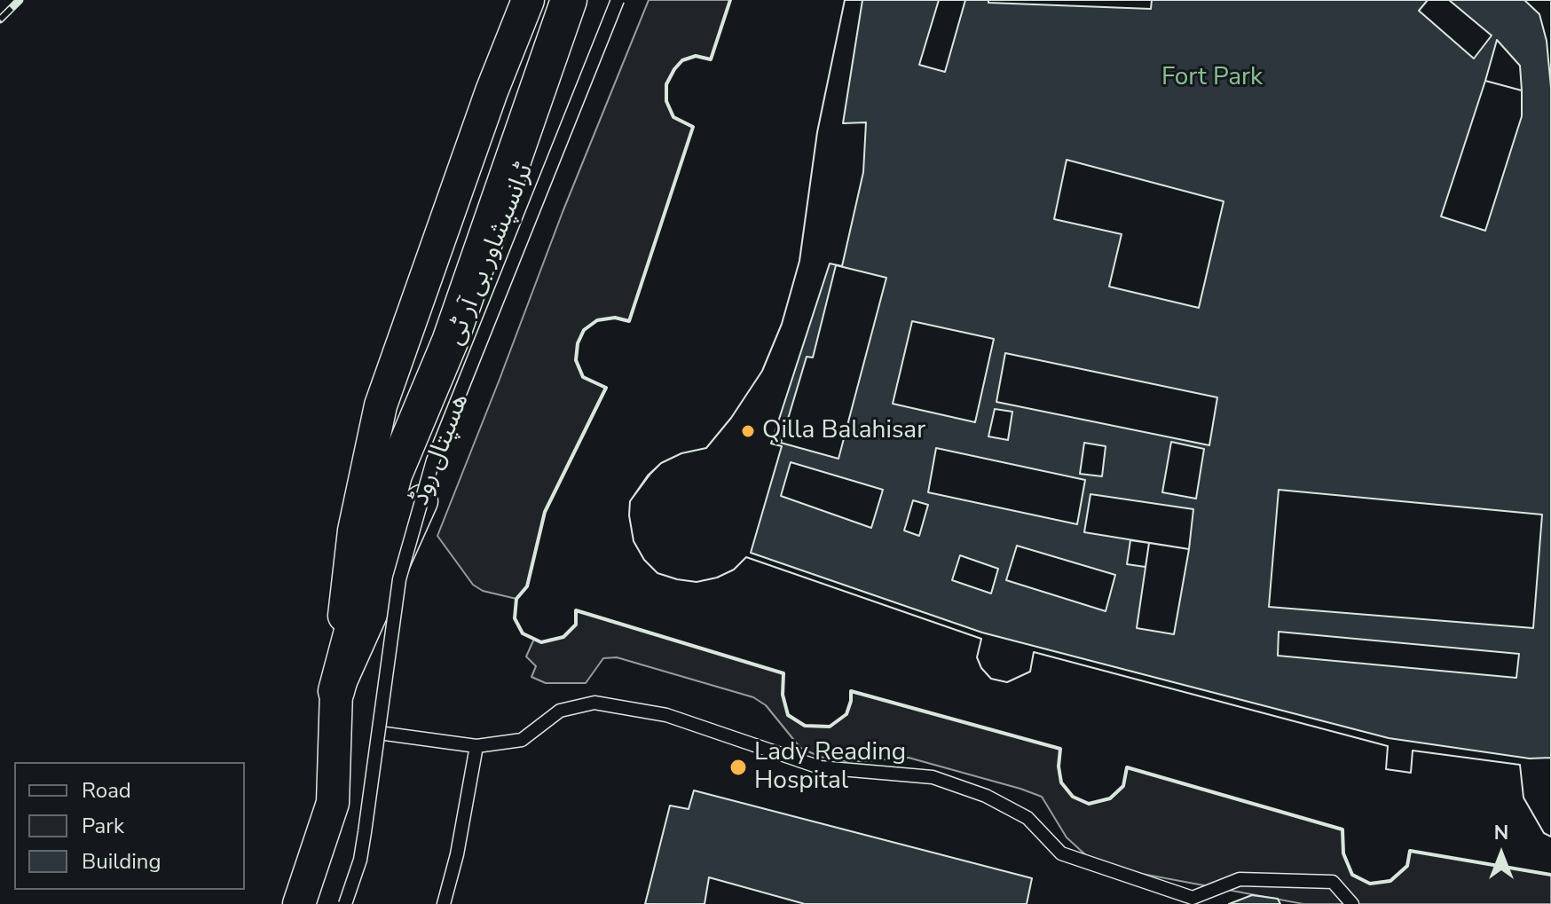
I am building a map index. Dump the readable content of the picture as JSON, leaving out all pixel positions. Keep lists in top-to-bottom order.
{
  "streets": {
    "street": ["ھسپتال روڈ"],
    "lane": ["ٹرانسپشاور بی آر ٹی"]
  },
  "crossings": [
    ["ٹرانسپشاور بی آر ٹی", "ھسپتال روڈ"]
  ],
  "parks": ["Fort Park"],
  "places": ["Qilla Balahisar", "Lady Reading Hospital"],
  "legend": ["Road", "Park", "Building"],
  "north": "top"
}
